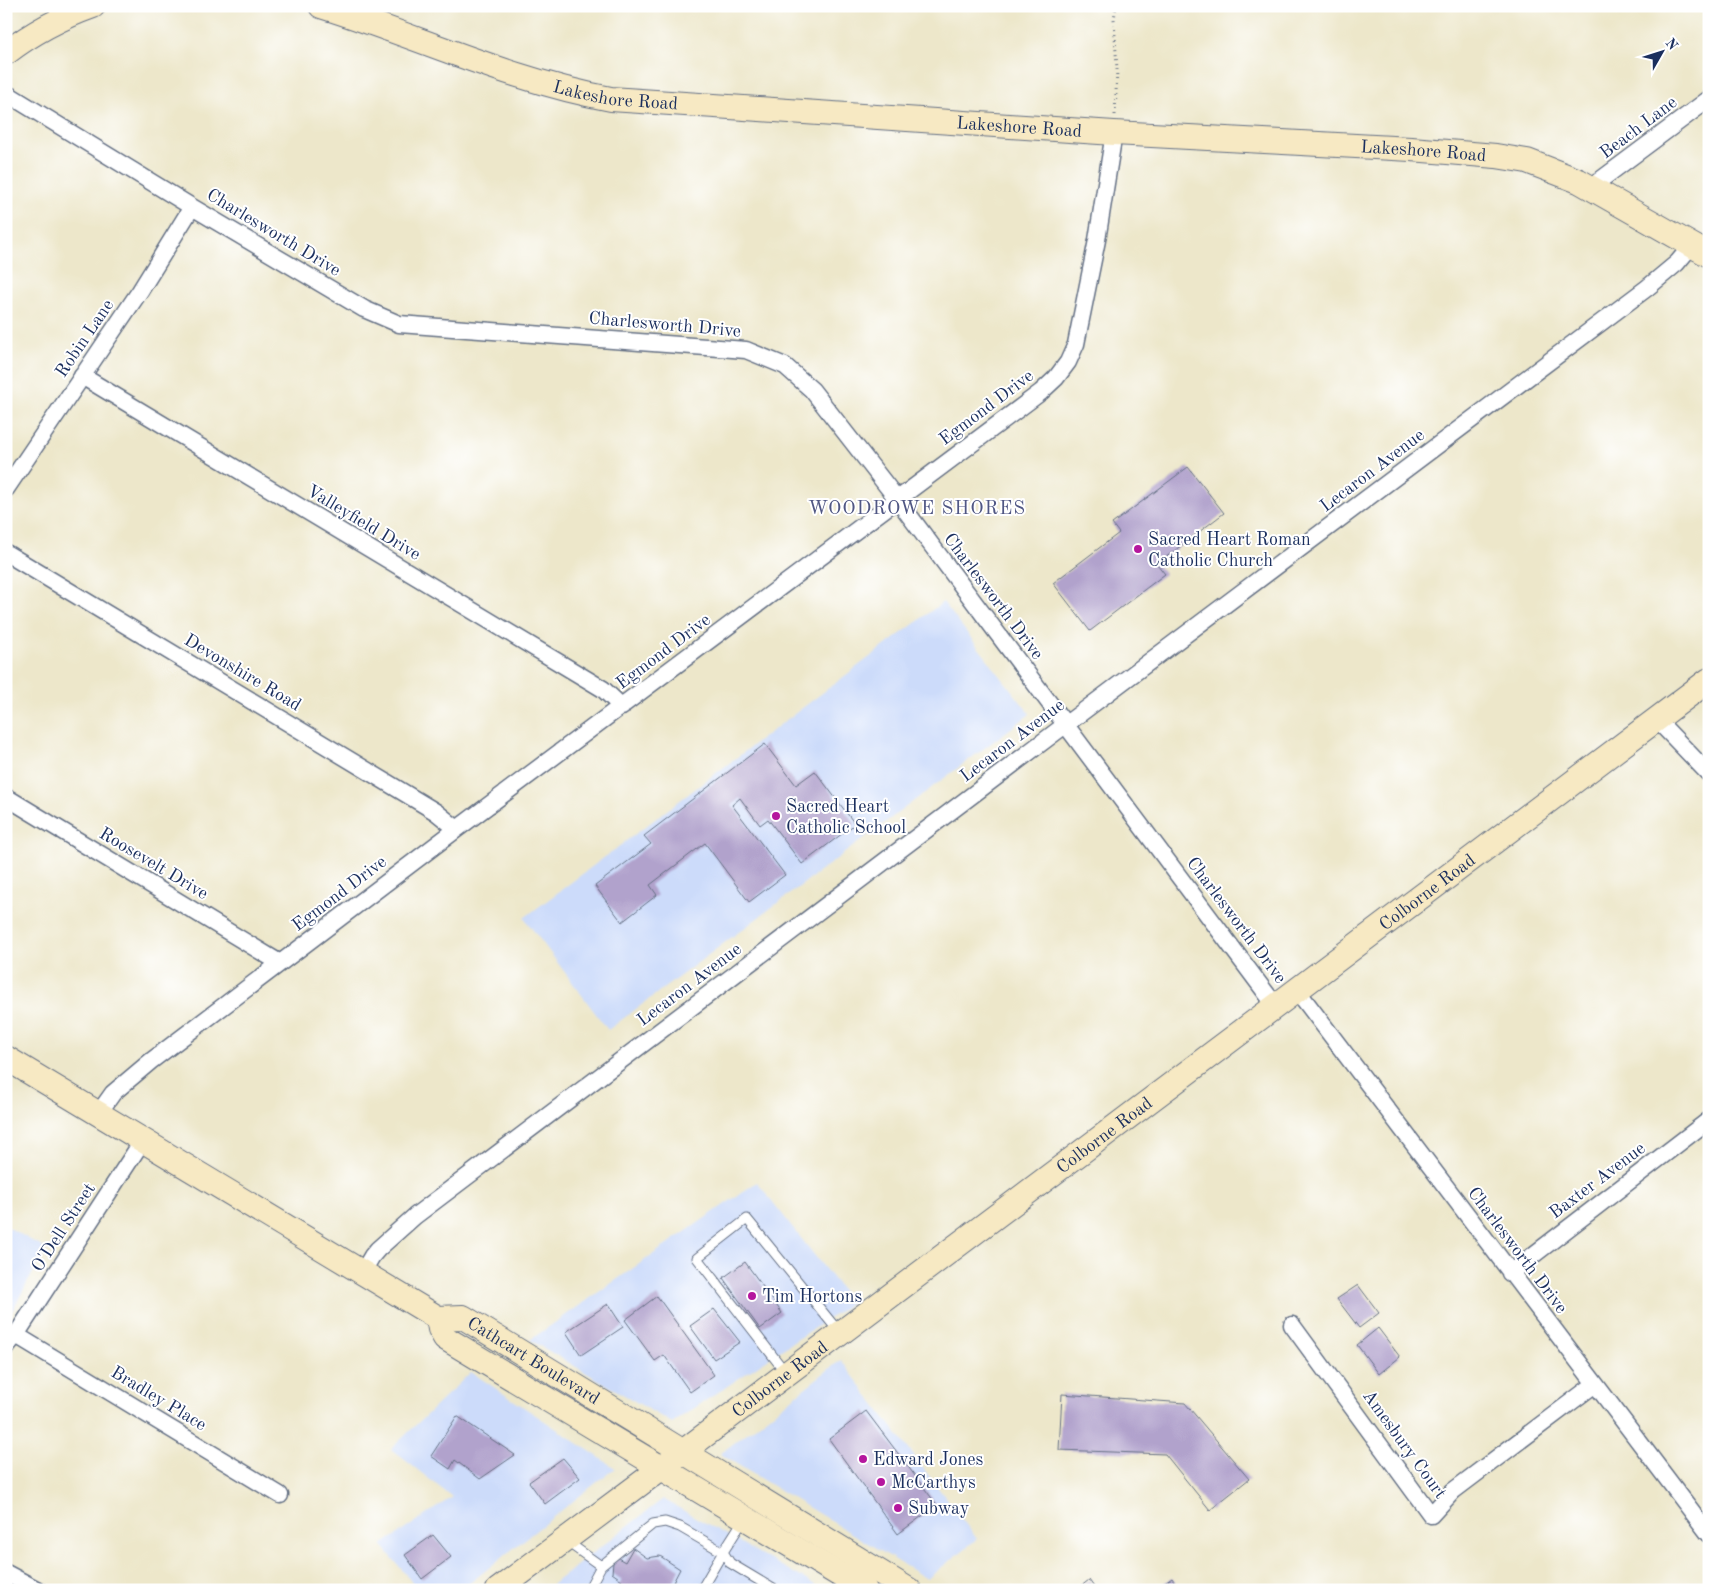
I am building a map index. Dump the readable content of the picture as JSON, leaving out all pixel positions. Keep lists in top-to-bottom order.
{
  "streets": {
    "street": [
      "Lakeshore Road",
      "Beach Lane",
      "Charlesworth Drive",
      "Robin Lane",
      "Egmond Drive",
      "Lecaron Avenue",
      "Valleyfield Drive",
      "Devonshire Road",
      "Roosevelt Drive",
      "Colborne Road",
      "Baxter Avenue",
      "O'Dell Street",
      "Cathcart Boulevard",
      "Bradley Place",
      "Amesbury Court"
    ]
  },
  "crossings": [
    ["Lakeshore Road", "Beach Lane"],
    ["Lakeshore Road", "Egmond Drive"],
    ["Lakeshore Road", "Lecaron Avenue"],
    ["Charlesworth Drive", "Robin Lane"],
    ["Charlesworth Drive", "Egmond Drive"],
    ["Charlesworth Drive", "Lecaron Avenue"],
    ["Charlesworth Drive", "Colborne Road"],
    ["Charlesworth Drive", "Baxter Avenue"],
    ["Charlesworth Drive", "Amesbury Court"],
    ["Robin Lane", "Valleyfield Drive"],
    ["Egmond Drive", "Valleyfield Drive"],
    ["Egmond Drive", "Devonshire Road"],
    ["Egmond Drive", "Roosevelt Drive"],
    ["Colborne Road", "Cathcart Boulevard"],
    ["O'Dell Street", "Bradley Place"]
  ],
  "districts": ["WOODROWE SHORES"],
  "places": [
    "Sacred Heart Roman Catholic Church",
    "Sacred Heart Catholic School",
    "Tim Hortons",
    "Edward Jones",
    "McCarthys",
    "Subway"
  ],
  "north": "top right"
}
